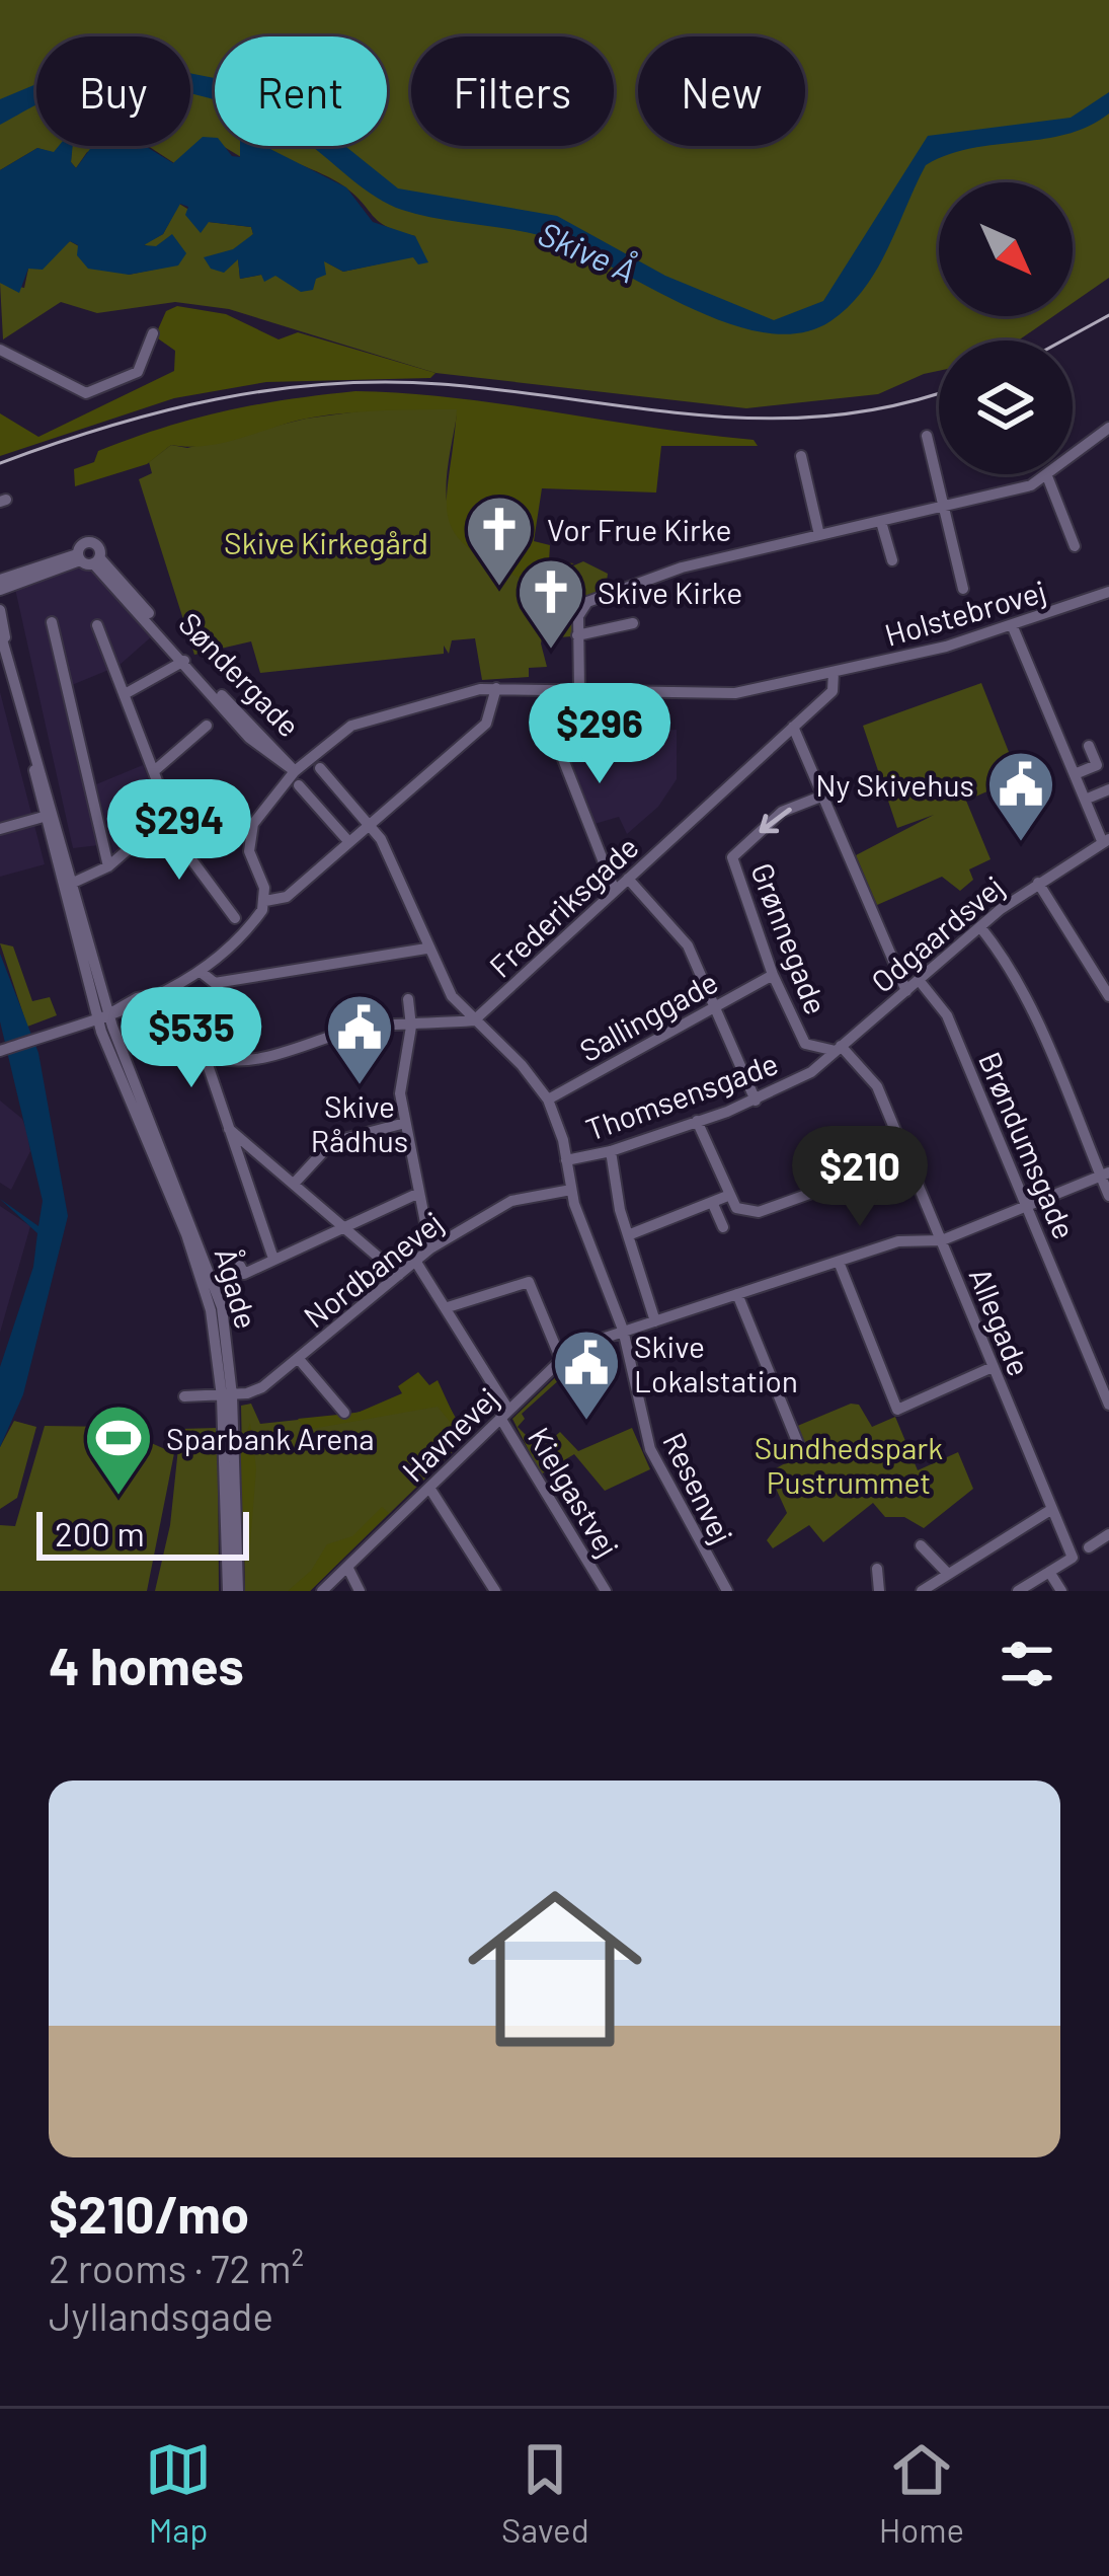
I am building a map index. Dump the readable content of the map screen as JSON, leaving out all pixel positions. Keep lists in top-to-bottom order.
{
  "streets": {
    "street": [
      "Holstebrovej",
      "Søndergade",
      "Frederiksgade",
      "Odgaardsvej",
      "Grønnegade",
      "Sallinggade",
      "Thomsensgade",
      "Brøndumsgade",
      "Nordbanevej",
      "Ågade",
      "Allegade",
      "Havnevej",
      "Resenvej",
      "Kielgastvej"
    ]
  },
  "crossings": [
    ["Holstebrovej", "Søndergade"],
    ["Holstebrovej", "Frederiksgade"],
    ["Odgaardsvej", "Grønnegade"],
    ["Odgaardsvej", "Thomsensgade"],
    ["Odgaardsvej", "Brøndumsgade"],
    ["Odgaardsvej", "Allegade"],
    ["Grønnegade", "Sallinggade"],
    ["Grønnegade", "Allegade"],
    ["Sallinggade", "Resenvej"],
    ["Thomsensgade", "Resenvej"],
    ["Brøndumsgade", "Havnevej"],
    ["Nordbanevej", "Ågade"],
    ["Nordbanevej", "Resenvej"],
    ["Nordbanevej", "Kielgastvej"],
    ["Allegade", "Havnevej"],
    ["Havnevej", "Resenvej"],
    ["Havnevej", "Kielgastvej"]
  ],
  "water": ["Skive Å"],
  "parks": ["Skive Kirkegård", "Sundhedspark Pustrummet"],
  "places": {
    "church": ["Vor Frue Kirke", "Skive Kirke"],
    "public building": ["Ny Skivehus", "Skive Rådhus", "Skive Lokalstation"],
    "sports": ["Sparbank Arena"]
  },
  "scale_bar": "200 m",
  "north": "bottom right",
  "page": {
    "chip": [
      "Buy",
      "Rent",
      "Filters",
      "New"
    ],
    "price": [
      "$296",
      "$294",
      "$535",
      "$210"
    ],
    "scale": "200 m",
    "heading": "4 homes",
    "list": [
      {
        "name": "$210/mo",
        "note": "2 rooms · 72 m² · Jyllandsgade"
      }
    ],
    "tabs": ["Map", "Saved", "Home"]
  }
}
